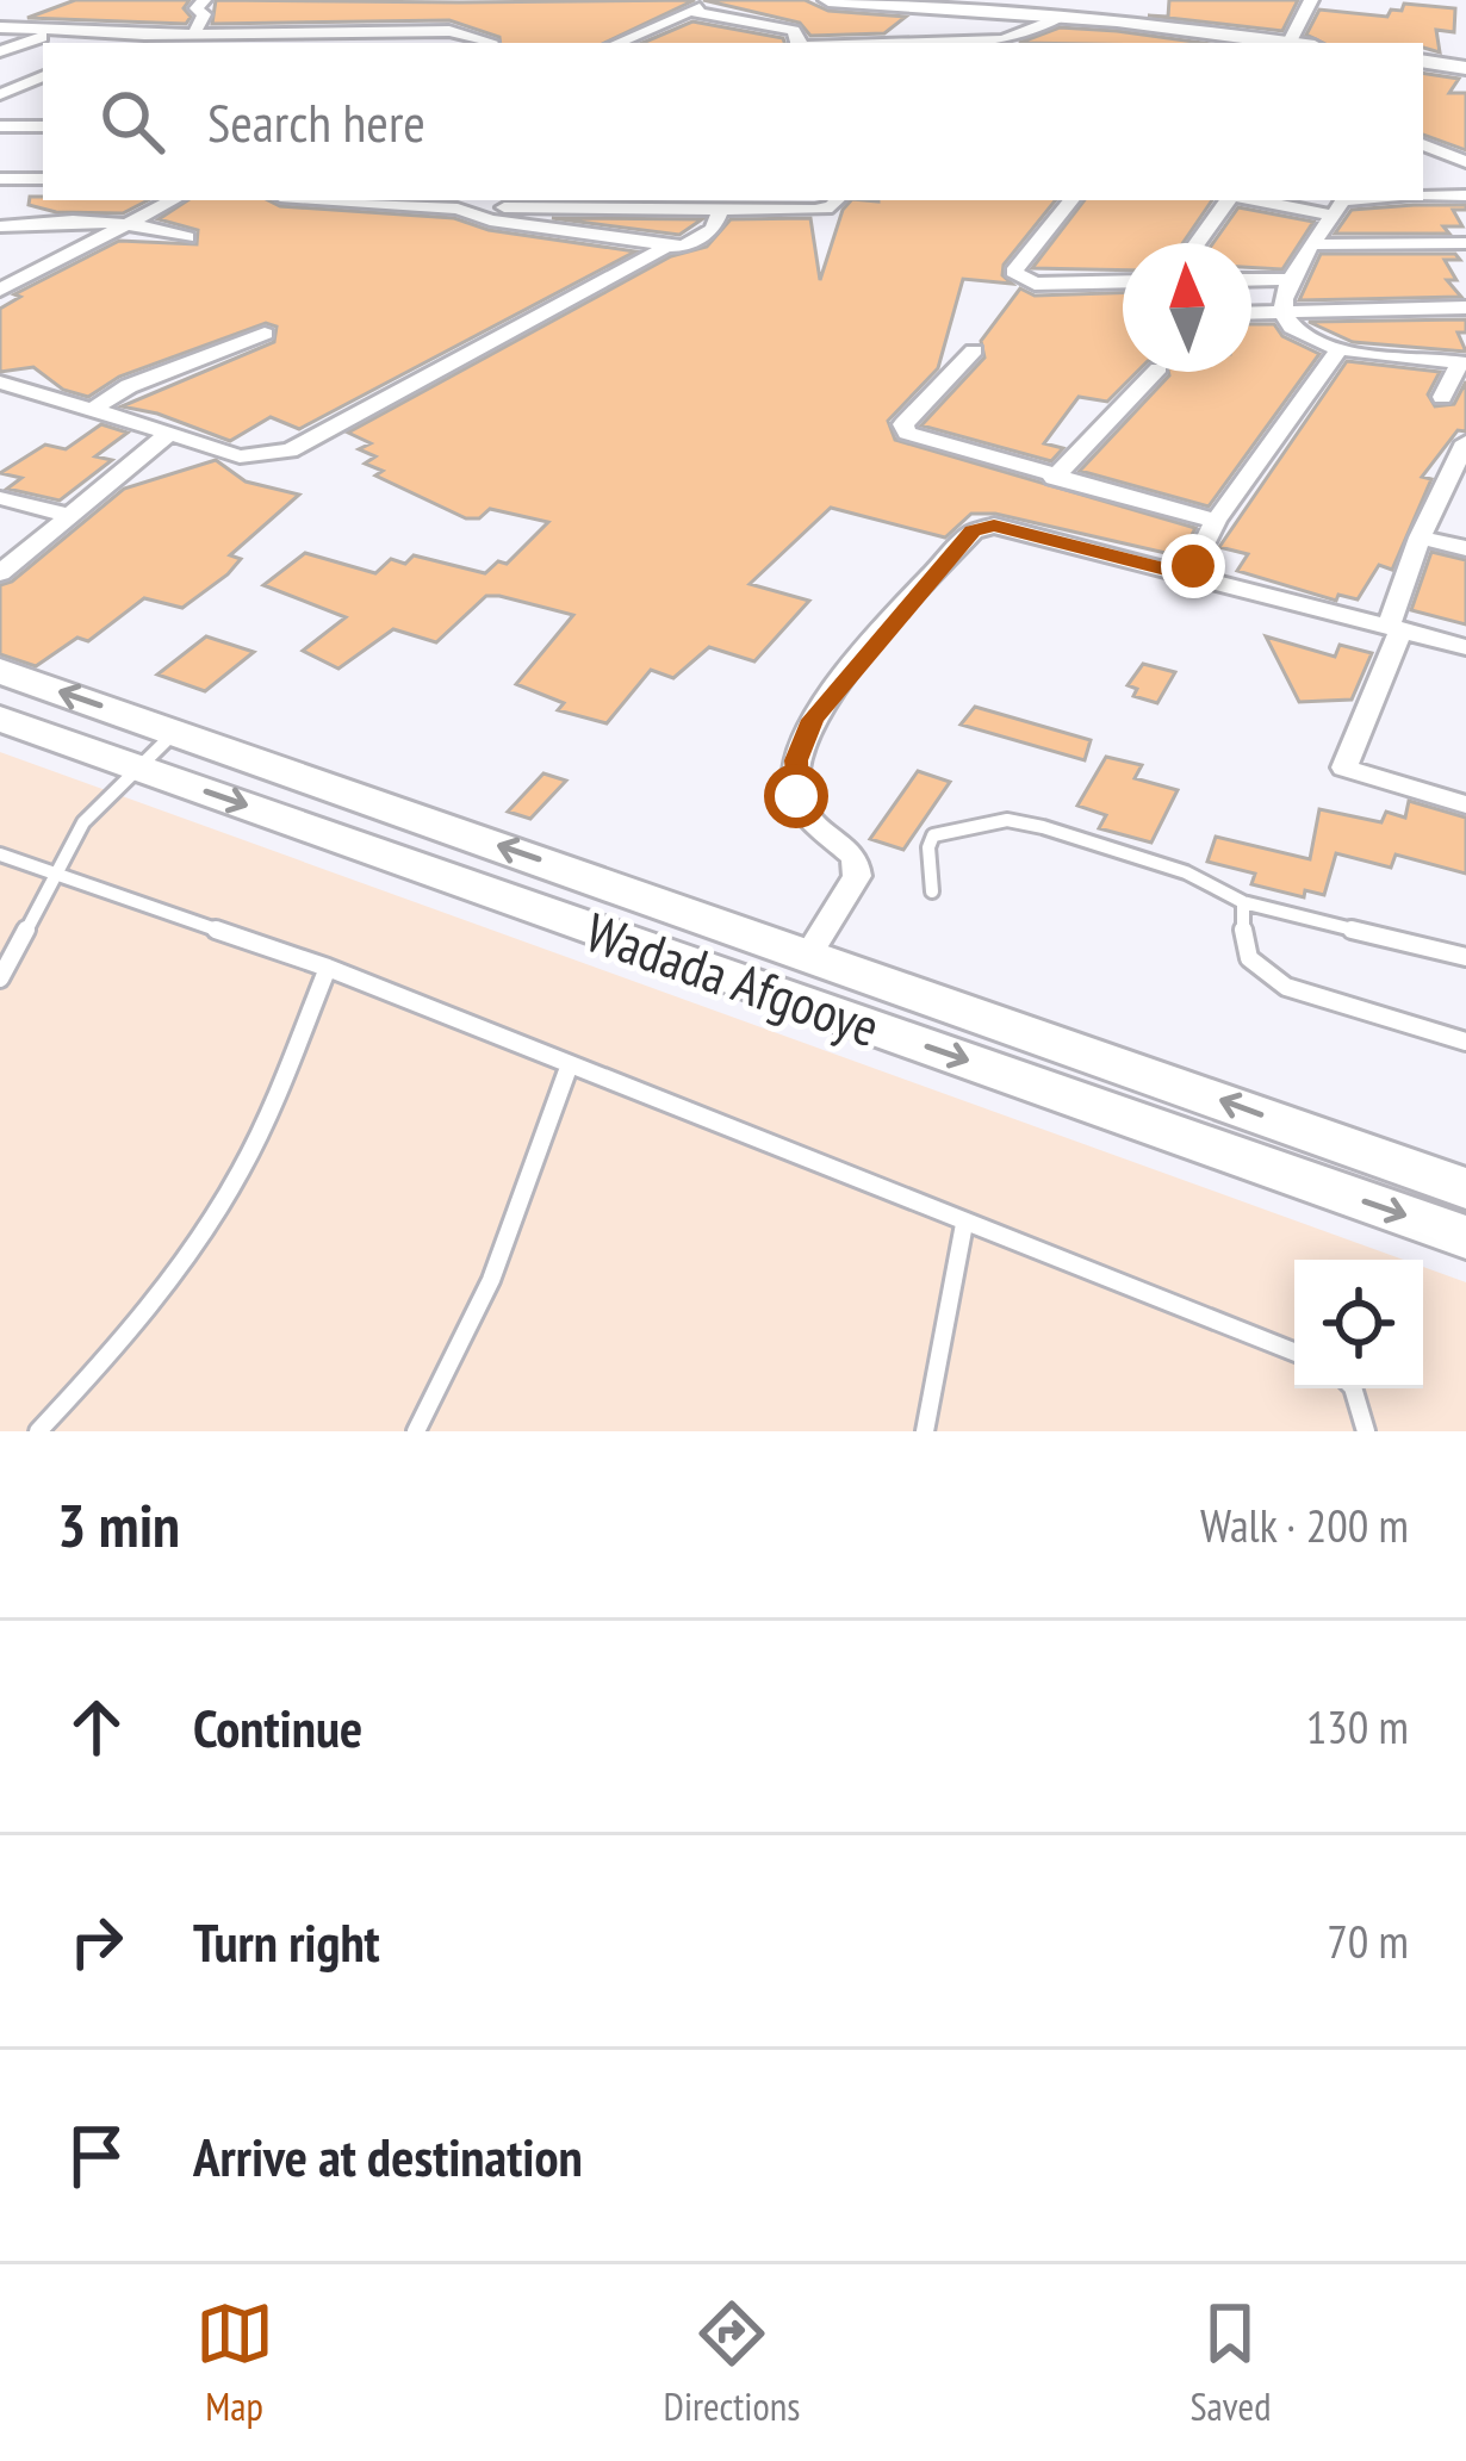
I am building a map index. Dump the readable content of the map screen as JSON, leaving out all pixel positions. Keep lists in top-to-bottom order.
{
  "streets": {
    "highway": ["Wadada Afgooye"]
  },
  "north": "top",
  "page": {
    "search": "Search here",
    "heading": ["3 min", "Walk · 200 m"],
    "list": [
      ["Continue", "130 m"],
      ["Turn right", "70 m"],
      "Arrive at destination"
    ],
    "nav": ["Map", "Directions", "Saved"]
  }
}
